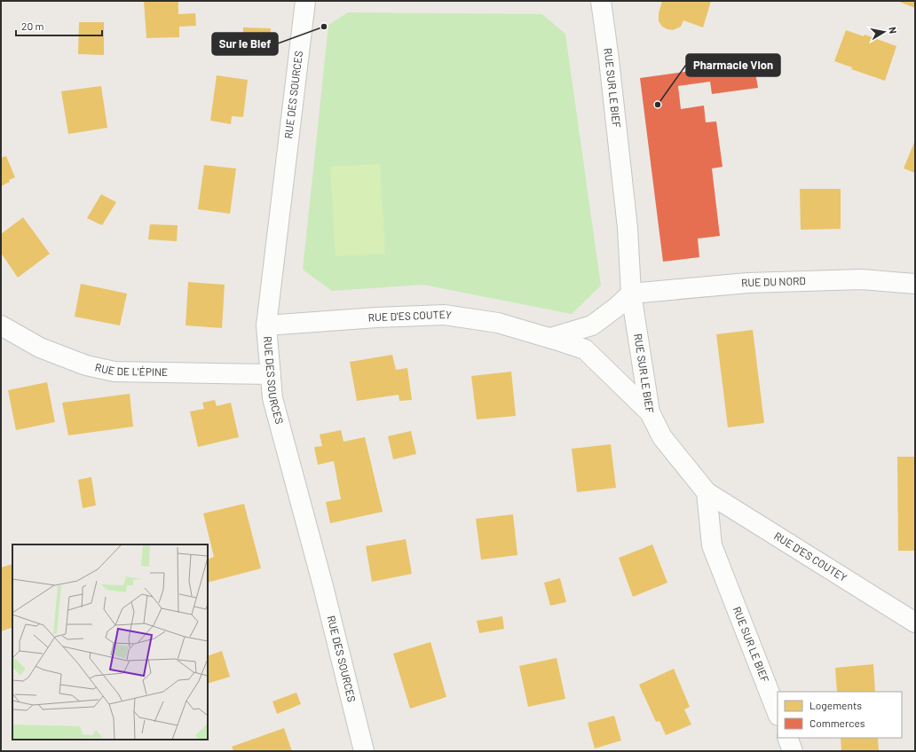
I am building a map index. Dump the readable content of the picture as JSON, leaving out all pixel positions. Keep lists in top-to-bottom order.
{
  "streets": {
    "street": [
      "RUE SUR LE BIEF",
      "RUE DES SOURCES",
      "RUE DU NORD",
      "RUE D'ES COUTEY",
      "RUE DE L'ÉPINE"
    ]
  },
  "crossings": [
    ["RUE SUR LE BIEF", "RUE DU NORD"],
    ["RUE SUR LE BIEF", "RUE D'ES COUTEY"],
    ["RUE DES SOURCES", "RUE D'ES COUTEY"],
    ["RUE DES SOURCES", "RUE DE L'ÉPINE"]
  ],
  "places": ["Sur le Bief", "Pharmacie Vion"],
  "legend": ["Logements", "Commerces"],
  "scale_bar": "20 m",
  "north": "right"
}
